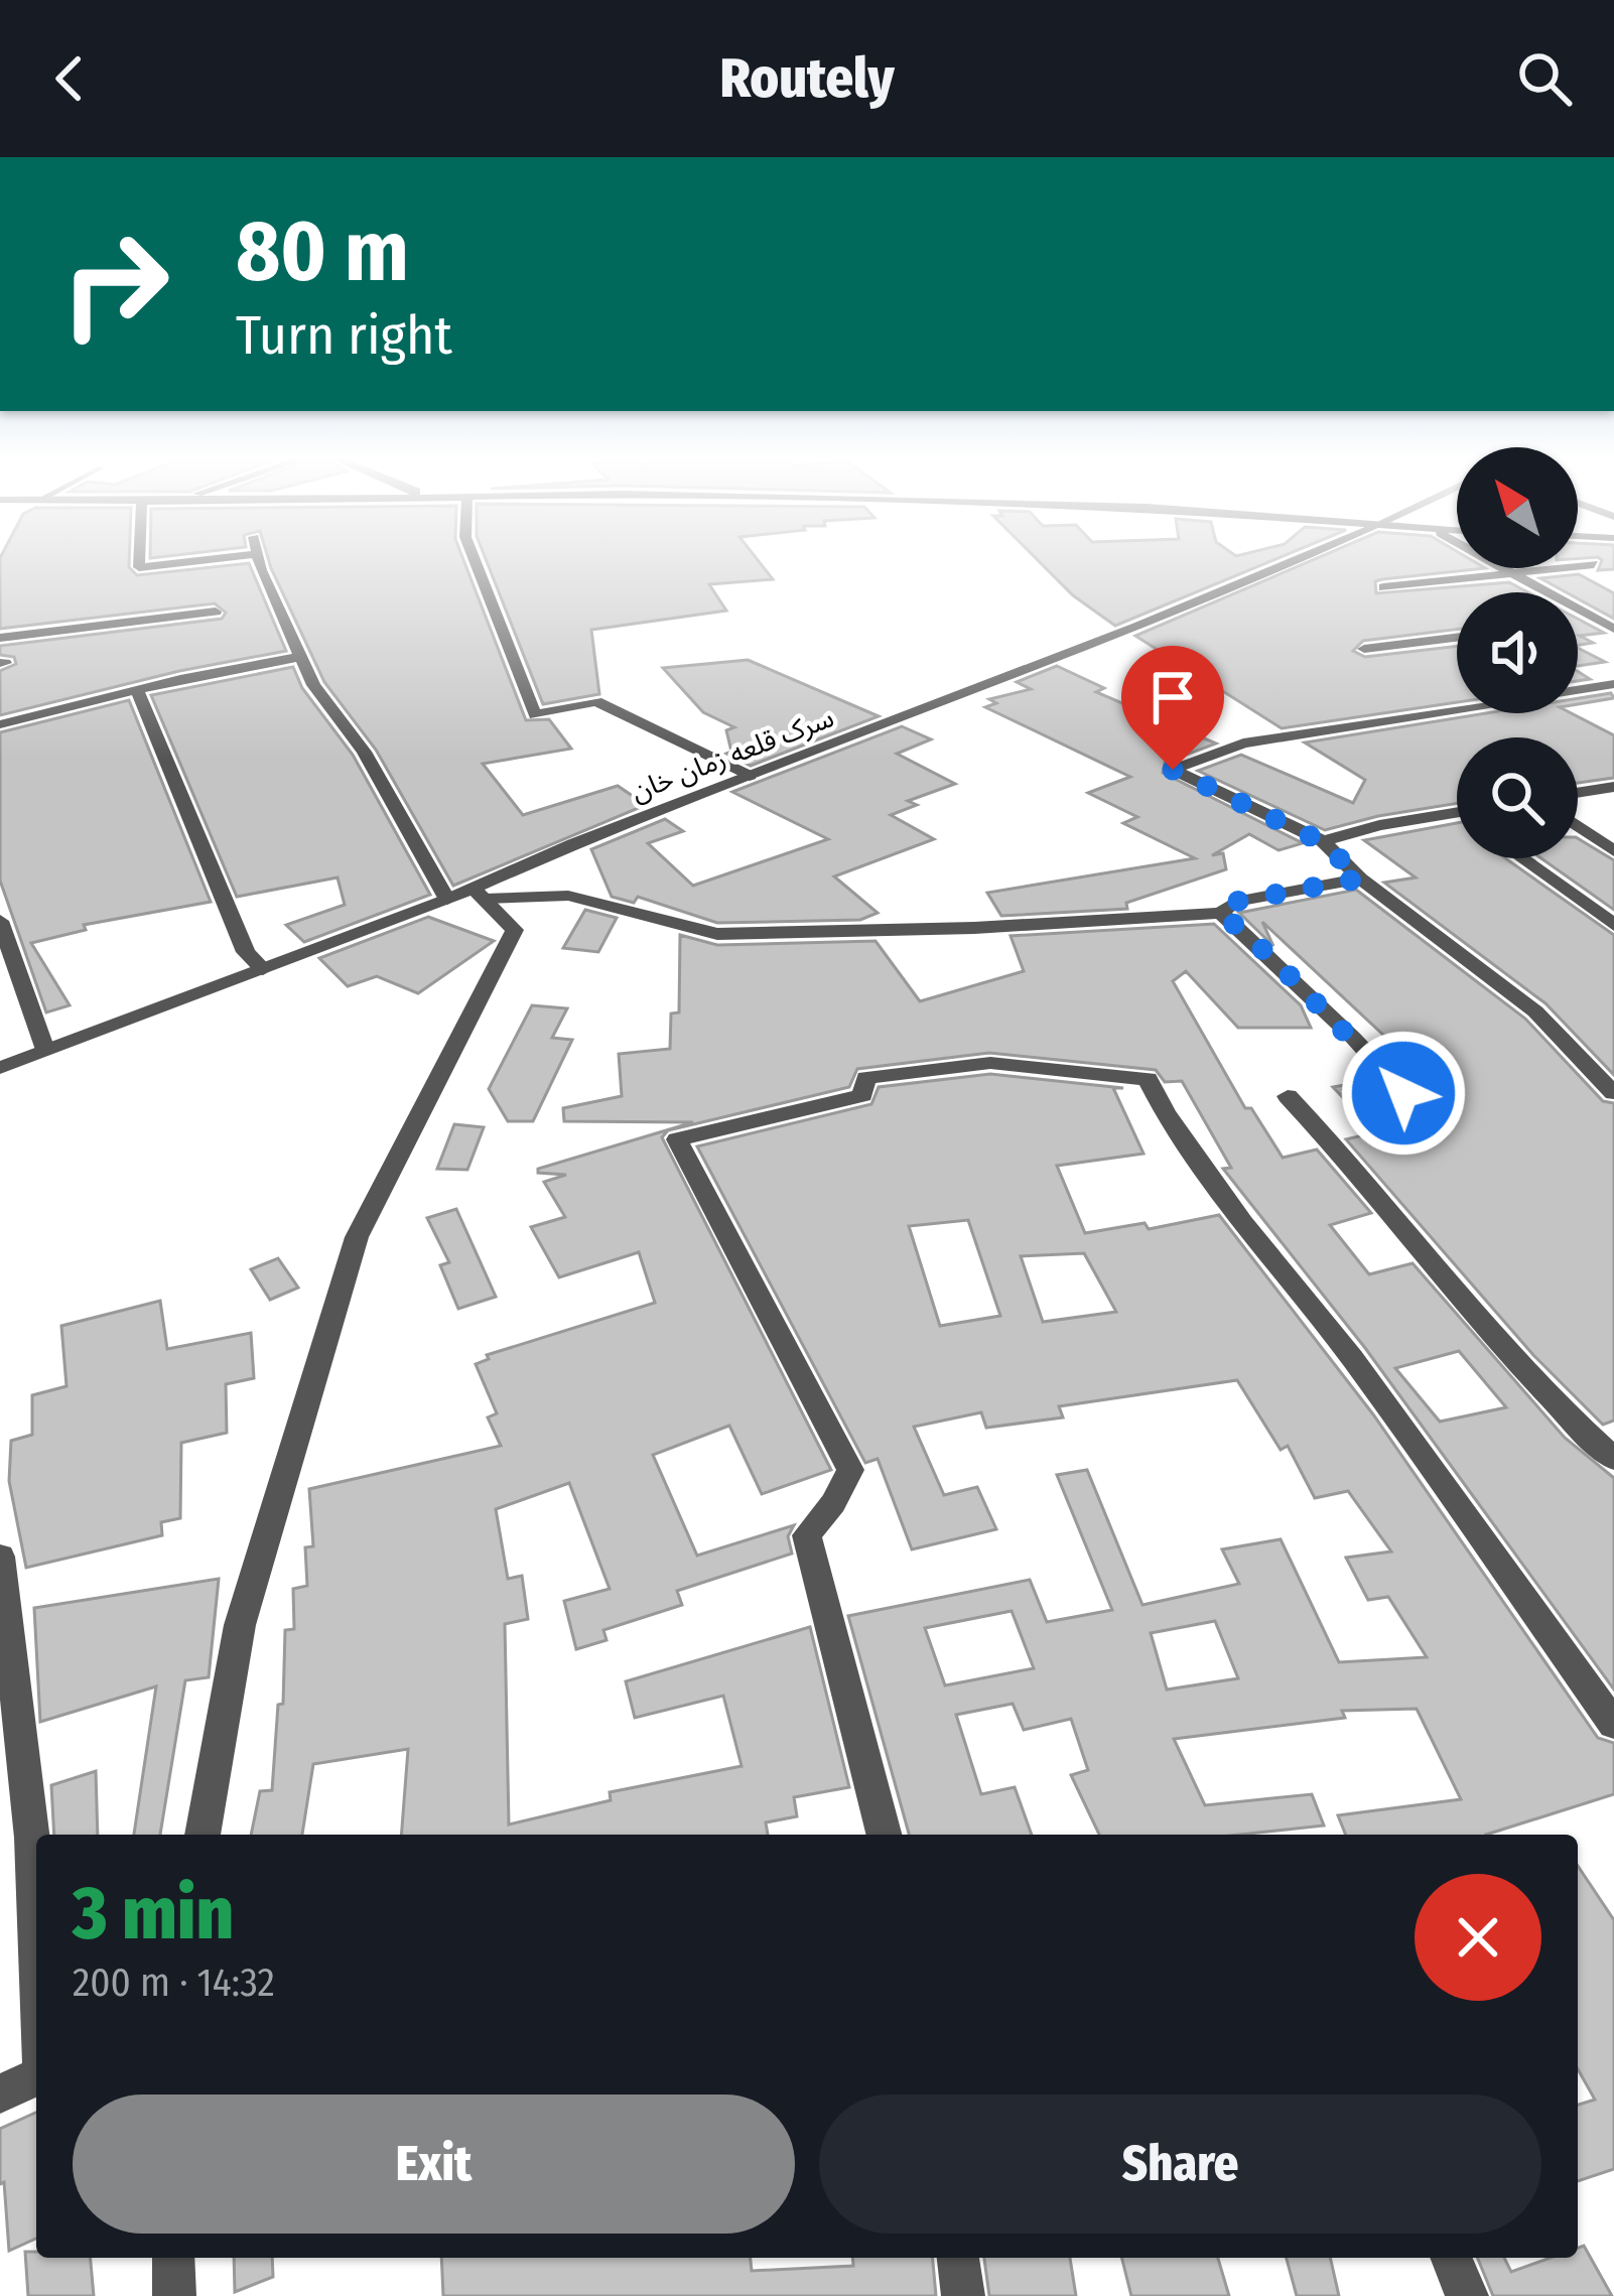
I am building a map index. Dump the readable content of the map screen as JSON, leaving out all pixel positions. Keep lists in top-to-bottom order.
{
  "streets": {
    "street": ["سرک قلعه زمان خان"]
  },
  "north": "top left",
  "page": {
    "header": "Routely",
    "turn": ["80 m", "Turn right"],
    "heading": ["3 min", "200 m · 14:32"],
    "buttons": ["Exit", "Share"]
  }
}
